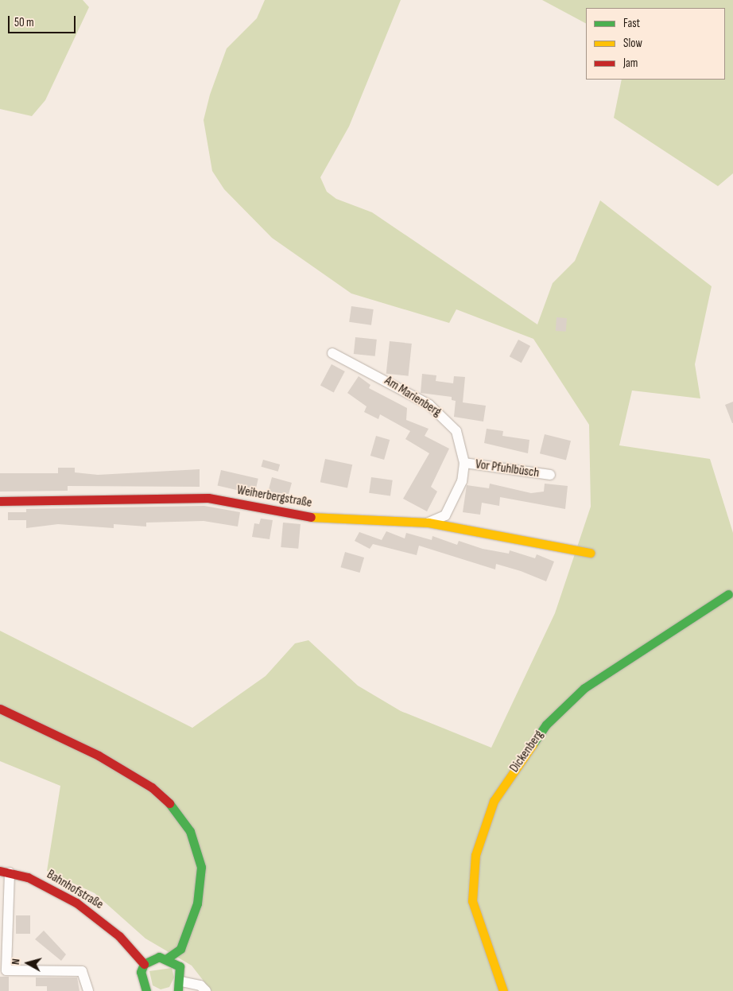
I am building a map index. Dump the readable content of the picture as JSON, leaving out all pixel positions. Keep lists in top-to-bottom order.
{
  "streets": {
    "street": [
      "Am Marienberg",
      "Vor Pfuhlbüsch",
      "Weiherbergstraße",
      "Dickenberg",
      "Bahnhofstraße"
    ]
  },
  "crossings": [
    ["Am Marienberg", "Vor Pfuhlbüsch"],
    ["Am Marienberg", "Weiherbergstraße"]
  ],
  "legend": ["Fast", "Slow", "Jam"],
  "scale_bar": "50 m",
  "north": "left"
}
